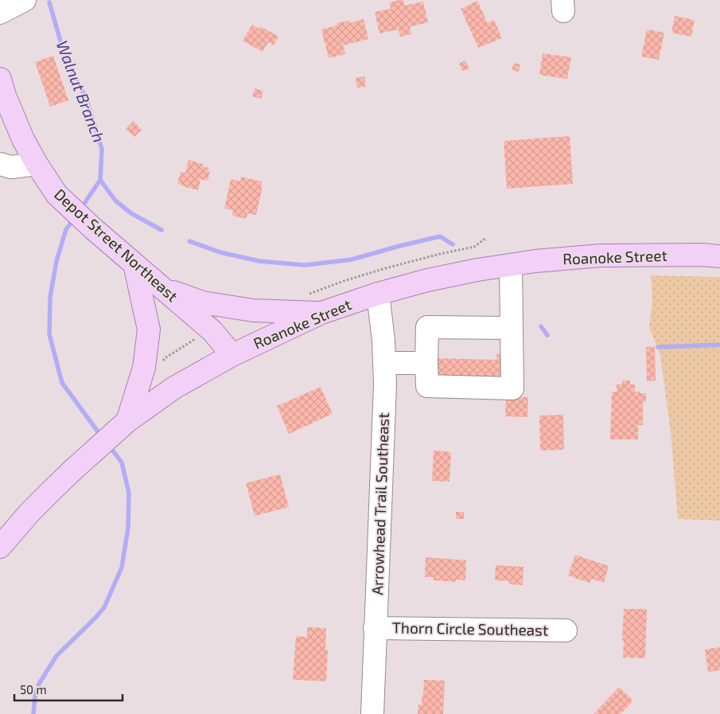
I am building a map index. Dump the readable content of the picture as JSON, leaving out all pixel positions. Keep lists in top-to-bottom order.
{
  "streets": {
    "main road": ["Depot Street Northeast", "Roanoke Street"],
    "street": ["Arrowhead Trail Southeast", "Thorn Circle Southeast"]
  },
  "crossings": [
    ["Depot Street Northeast", "Roanoke Street"],
    ["Roanoke Street", "Arrowhead Trail Southeast"],
    ["Arrowhead Trail Southeast", "Thorn Circle Southeast"]
  ],
  "water": ["Walnut Branch"],
  "scale_bar": "50 m"
}
